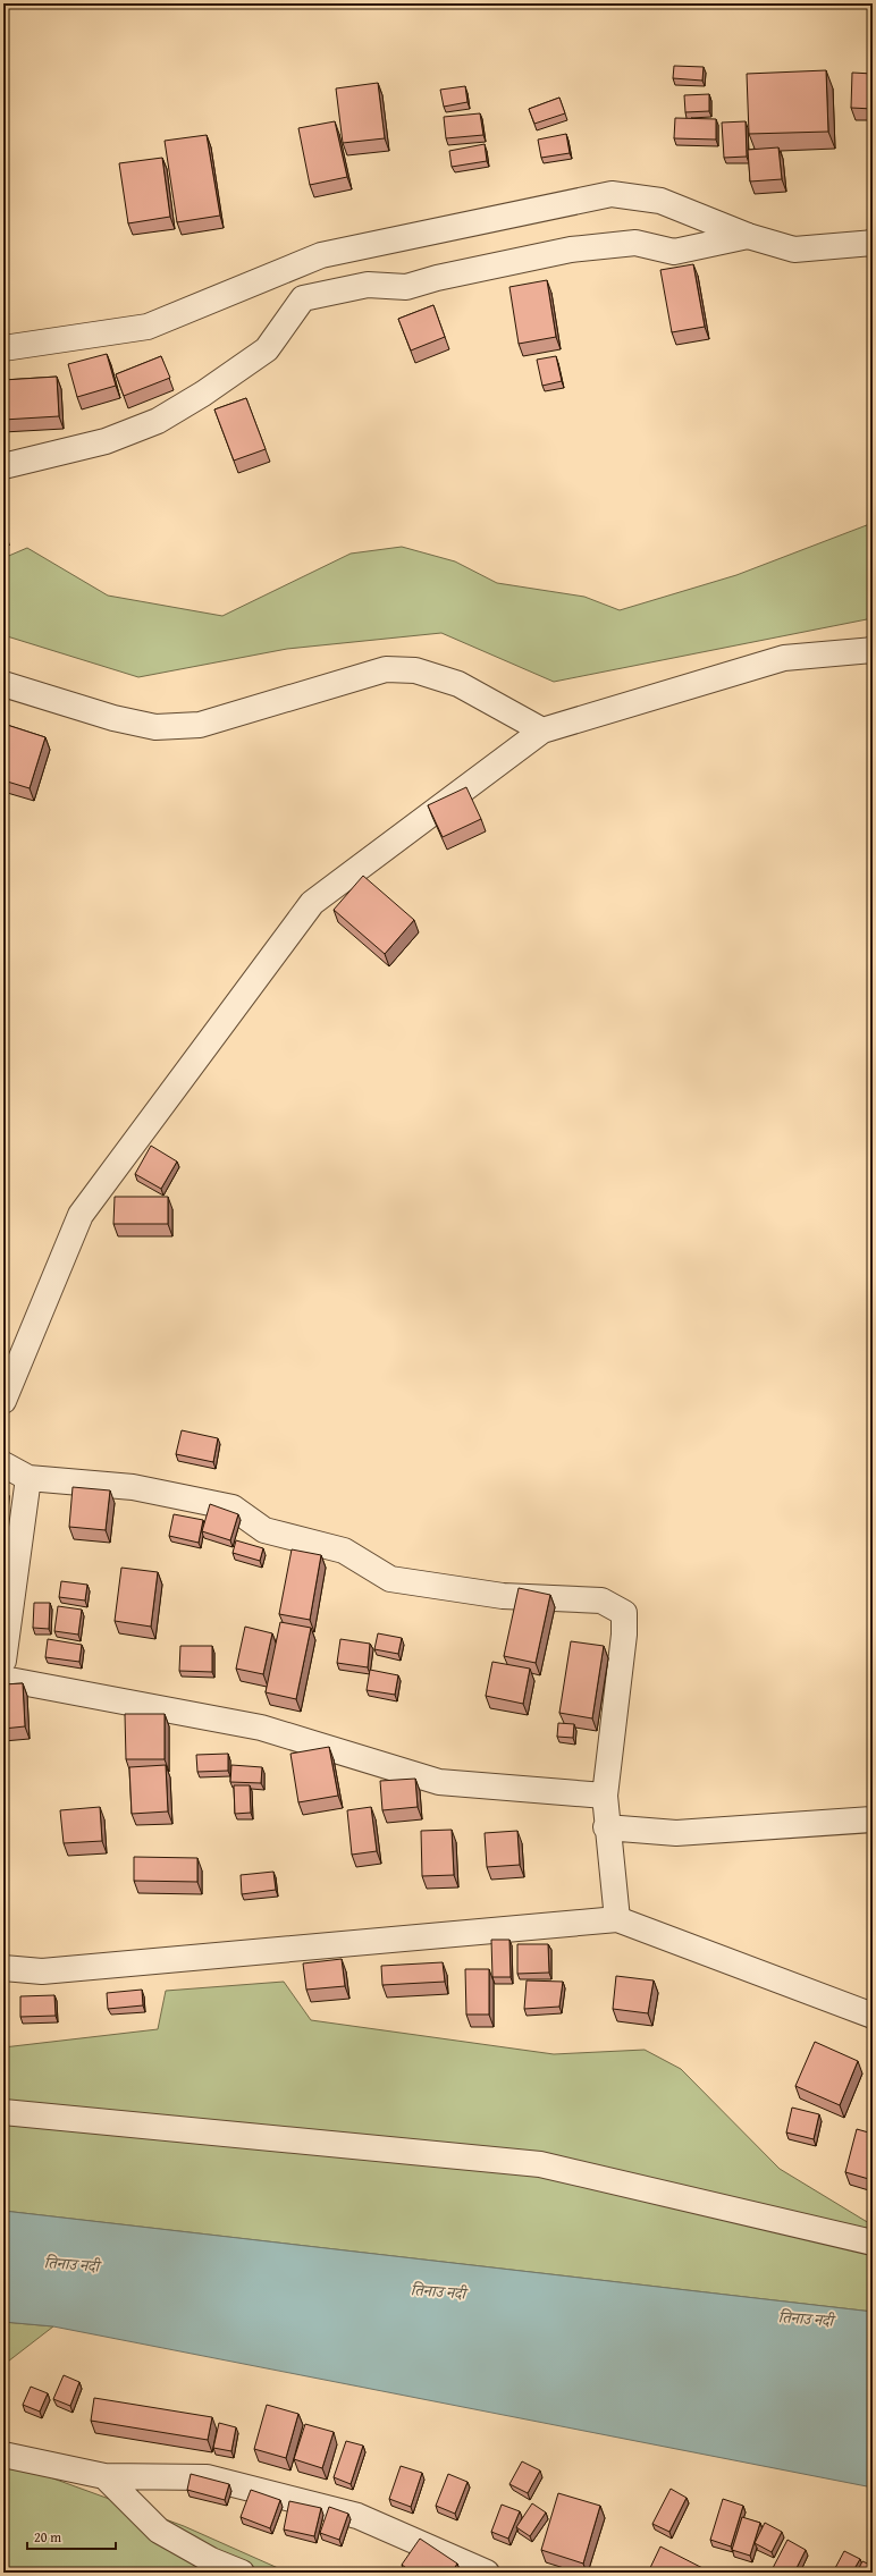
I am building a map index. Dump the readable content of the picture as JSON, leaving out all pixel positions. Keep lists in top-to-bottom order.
{
  "water": ["तिनाउ नदी"],
  "scale_bar": "20 m"
}
